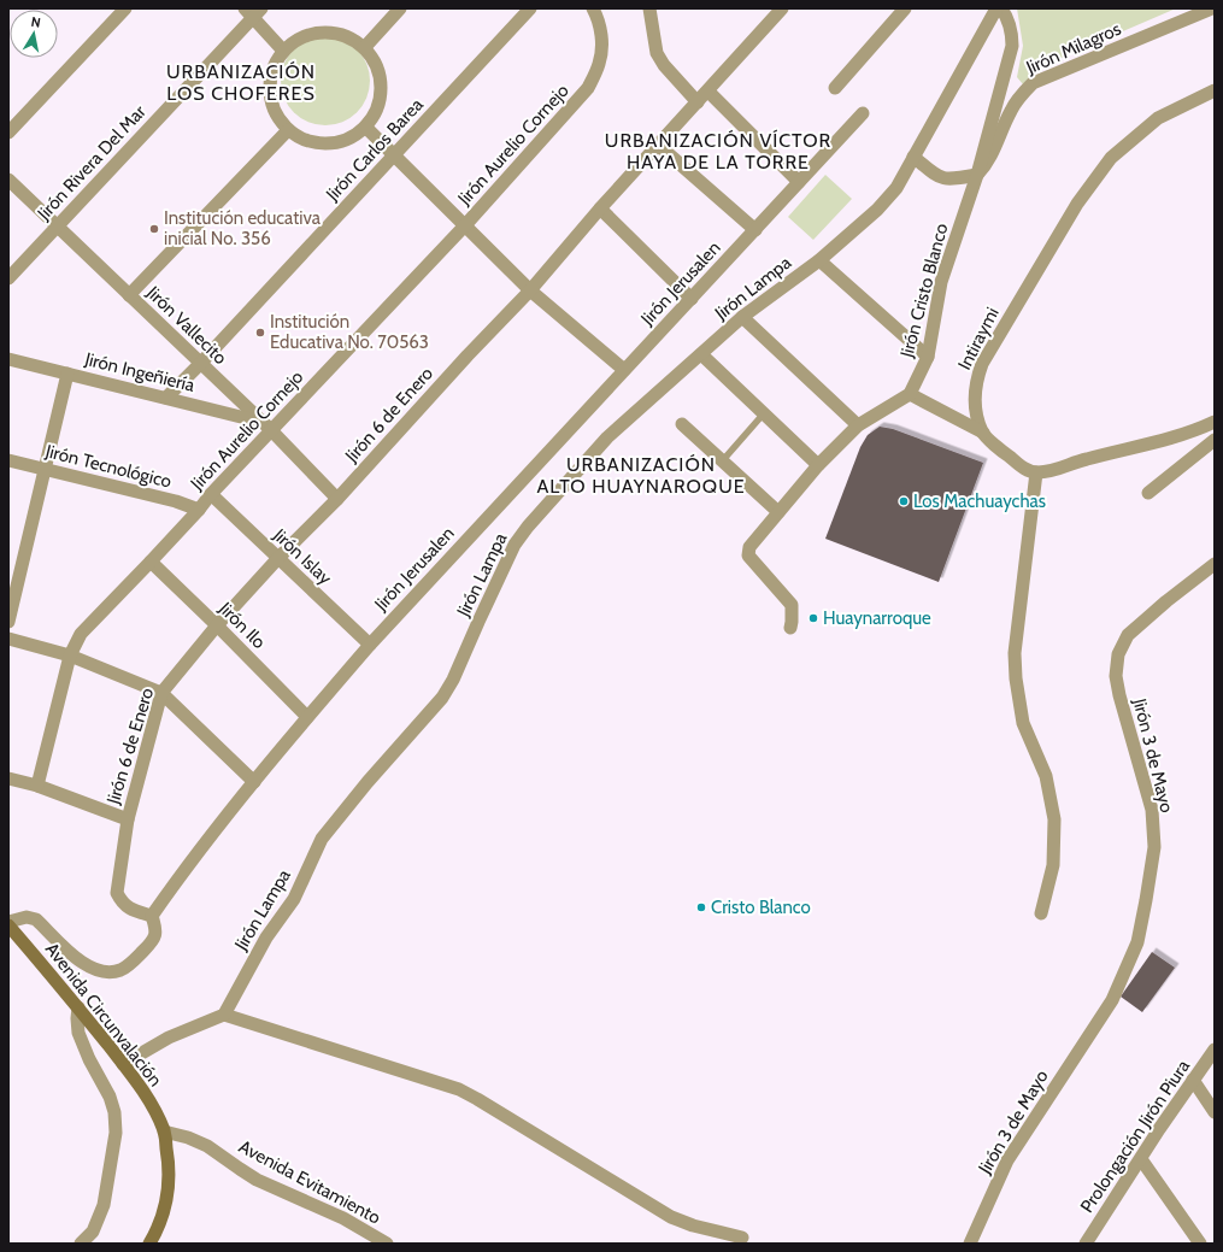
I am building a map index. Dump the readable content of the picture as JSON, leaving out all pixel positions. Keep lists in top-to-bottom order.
{
  "streets": {
    "main road": ["Avenida Circunvalación"],
    "street": [
      "Jirón Milagros",
      "Jirón Aurelio Cornejo",
      "Jirón Carlos Barea",
      "Jirón Rivera Del Mar",
      "Jirón Jerusalen",
      "Jirón Lampa",
      "Jirón Cristo Blanco",
      "Jirón Vallecito",
      "Intiraymi",
      "Jirón Ingeñiería",
      "Jirón 6 de Enero",
      "Jirón Tecnológico",
      "Jirón Islay",
      "Jirón Ilo",
      "Jirón 3 de Mayo",
      "Prolongación Jirón Piura",
      "Avenida Evitamiento"
    ]
  },
  "crossings": [
    ["Jirón Milagros", "Jirón Cristo Blanco"],
    ["Jirón Aurelio Cornejo", "Jirón Vallecito"],
    ["Jirón Aurelio Cornejo", "Jirón Ingeñiería"],
    ["Jirón Aurelio Cornejo", "Jirón Tecnológico"],
    ["Jirón Aurelio Cornejo", "Jirón Islay"],
    ["Jirón Aurelio Cornejo", "Jirón Ilo"],
    ["Jirón Carlos Barea", "Jirón Vallecito"],
    ["Jirón Carlos Barea", "Jirón Ingeñiería"],
    ["Jirón Rivera Del Mar", "Jirón Vallecito"],
    ["Jirón Jerusalen", "Jirón 6 de Enero"],
    ["Jirón Jerusalen", "Jirón Islay"],
    ["Jirón Jerusalen", "Jirón Ilo"],
    ["Jirón Vallecito", "Jirón Ingeñiería"],
    ["Jirón Vallecito", "Jirón 6 de Enero"],
    ["Jirón 6 de Enero", "Jirón Islay"],
    ["Jirón 6 de Enero", "Jirón Ilo"],
    ["Avenida Circunvalación", "Avenida Evitamiento"]
  ],
  "districts": ["URBANIZACIÓN LOS CHOFERES", "URBANIZACIÓN VÍCTOR HAYA DE LA TORRE", "URBANIZACIÓN ALTO HUAYNAROQUE"],
  "places": [
    "Institución educativa inicial No. 356",
    "Institución Educativa No. 70563",
    "Los Machuaychas",
    "Huaynarroque",
    "Cristo Blanco"
  ],
  "north": "top"
}
